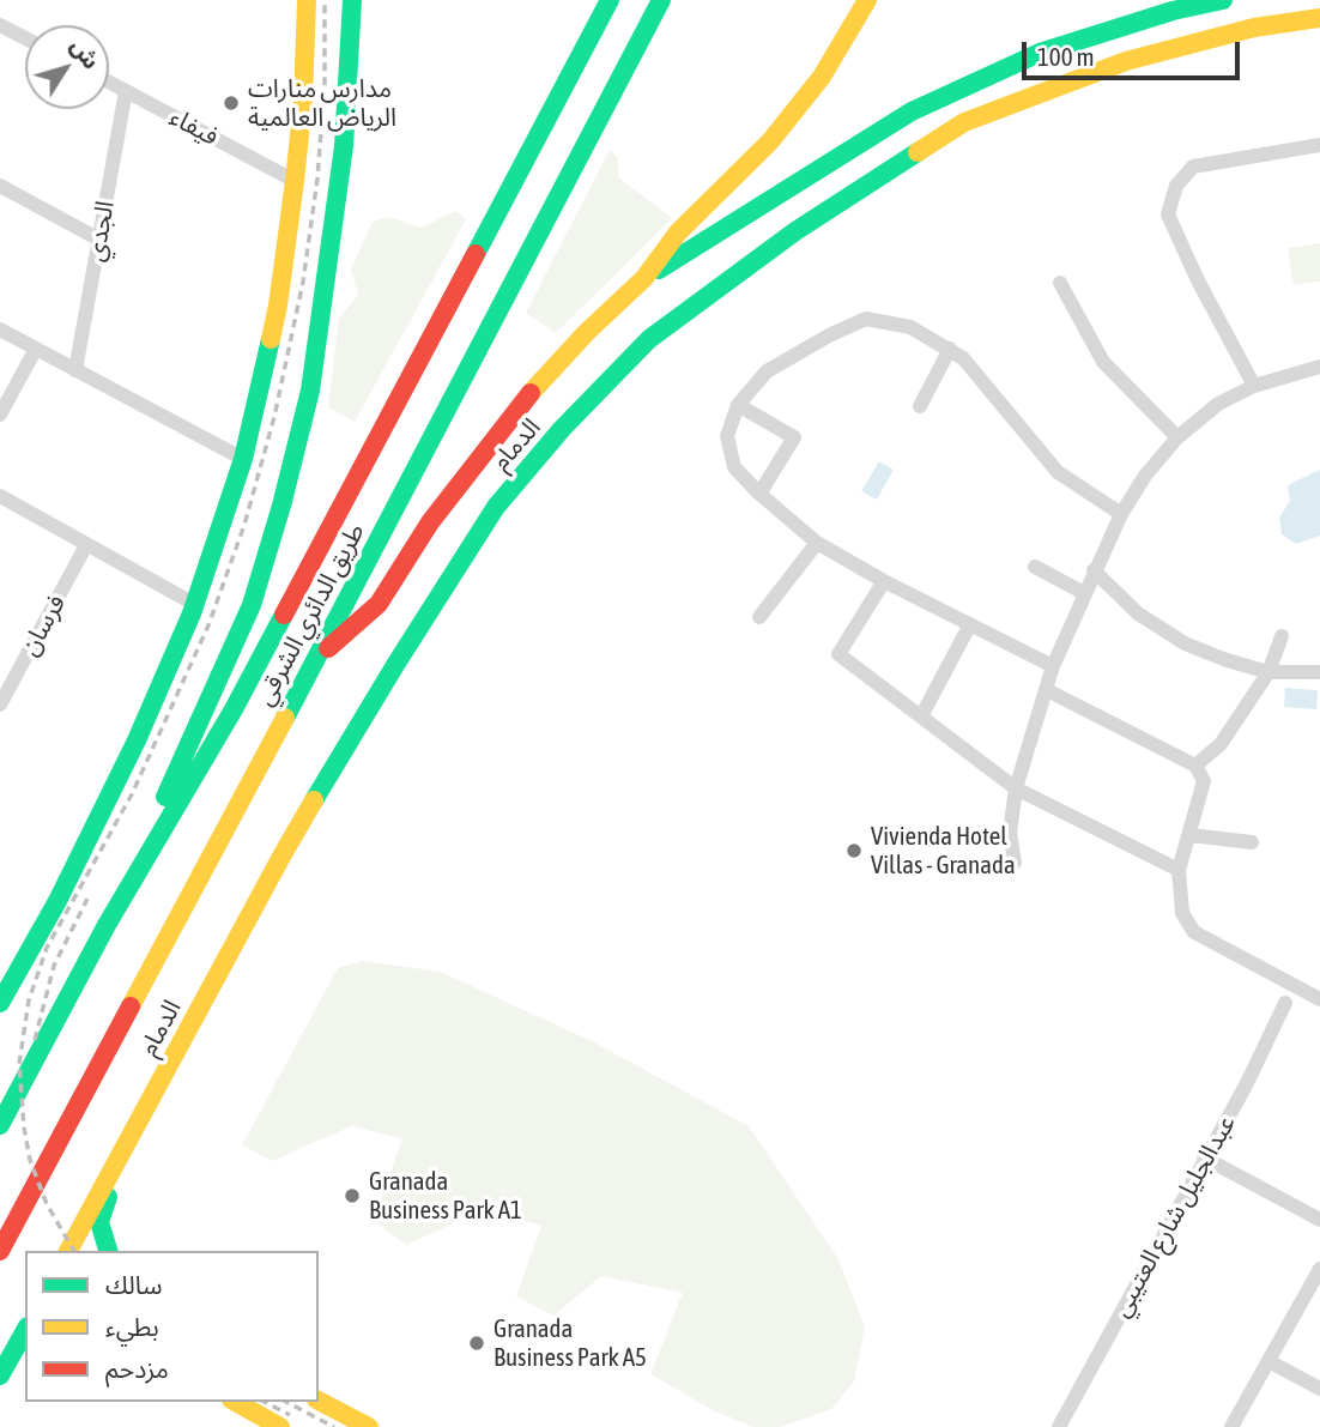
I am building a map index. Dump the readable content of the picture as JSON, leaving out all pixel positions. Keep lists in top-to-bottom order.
{
  "streets": {
    "main road": ["الدمام", "طريق الدائري الشرقي"],
    "street": [
      "فيفاء",
      "الجدي",
      "فرسان",
      "عبدالجليل شارع العتيبي"
    ]
  },
  "crossings": [
    ["فيفاء", "الجدي"]
  ],
  "places": [
    "مدارس منارات الرياض العالمية",
    "Vivienda Hotel Villas - Granada",
    "Granada Business Park A1",
    "Granada Business Park A5"
  ],
  "legend": ["سالك", "بطيء", "مزدحم"],
  "scale_bar": "100 m",
  "north": "top right"
}
